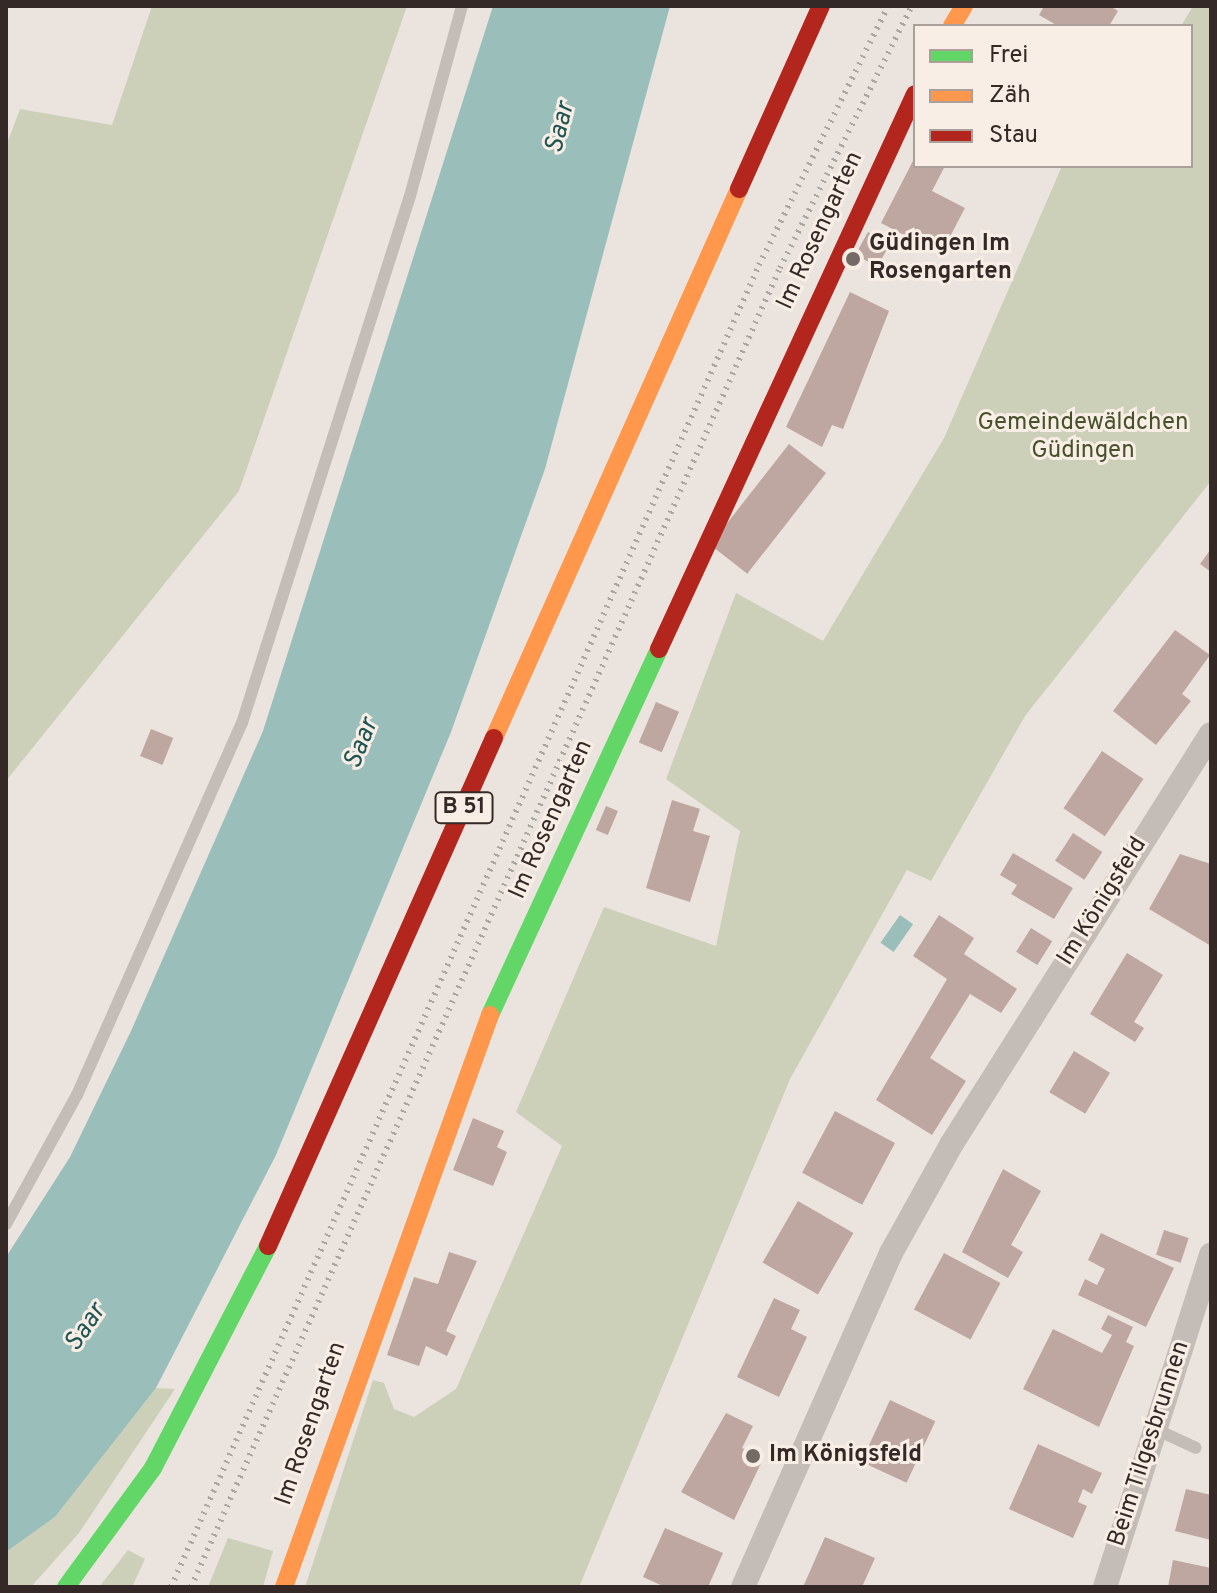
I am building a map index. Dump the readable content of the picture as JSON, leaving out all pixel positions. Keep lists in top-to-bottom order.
{
  "streets": {
    "main road": ["Im Rosengarten", "B 51"],
    "street": ["Im Königsfeld", "Beim Tilgesbrunnen"]
  },
  "water": ["Saar"],
  "parks": ["Gemeindewäldchen Güdingen"],
  "places": ["Güdingen Im Rosengarten", "Im Königsfeld"],
  "legend": ["Frei", "Zäh", "Stau"]
}
